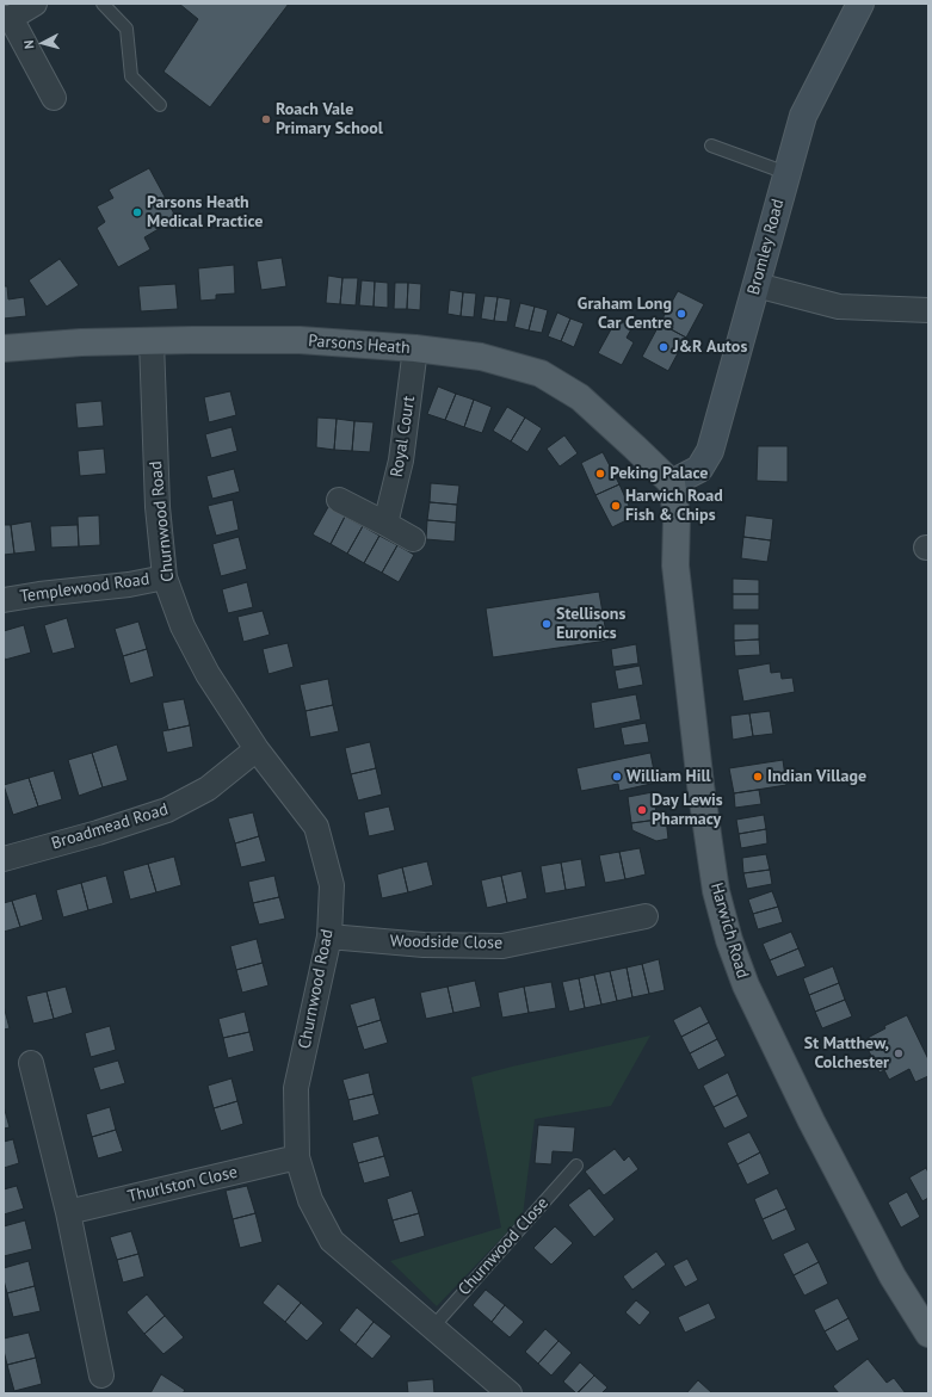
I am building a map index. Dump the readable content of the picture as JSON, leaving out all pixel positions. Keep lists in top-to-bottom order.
{
  "streets": {
    "main road": ["Parsons Heath", "Harwich Road"],
    "street": [
      "Bromley Road",
      "Royal Court",
      "Churnwood Road",
      "Templewood Road",
      "Broadmead Road",
      "Woodside Close",
      "Thurlston Close"
    ],
    "lane": ["Churnwood Close"]
  },
  "crossings": [
    ["Bromley Road", "Parsons Heath"],
    ["Bromley Road", "Harwich Road"],
    ["Parsons Heath", "Royal Court"],
    ["Parsons Heath", "Churnwood Road"],
    ["Parsons Heath", "Harwich Road"],
    ["Churnwood Road", "Templewood Road"],
    ["Churnwood Road", "Broadmead Road"],
    ["Churnwood Road", "Woodside Close"],
    ["Churnwood Road", "Thurlston Close"],
    ["Churnwood Road", "Churnwood Close"]
  ],
  "places": [
    "Roach Vale Primary School",
    "Parsons Heath Medical Practice",
    "Graham Long Car Centre",
    "J&R Autos",
    "Peking Palace",
    "Harwich Road Fish & Chips",
    "Stellisons Euronics",
    "William Hill",
    "Indian Village",
    "Day Lewis Pharmacy",
    "St Matthew, Colchester"
  ],
  "north": "left"
}
